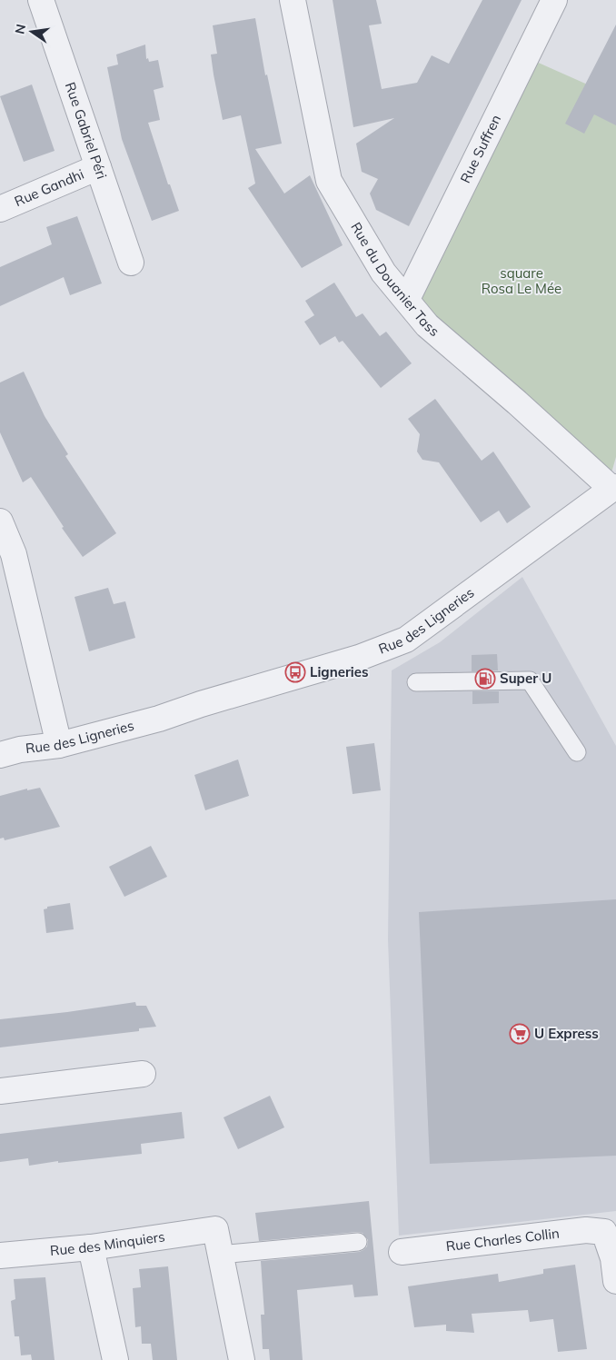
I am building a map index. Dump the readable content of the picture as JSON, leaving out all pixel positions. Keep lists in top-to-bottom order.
{
  "streets": {
    "street": [
      "Rue Gabriel Péri",
      "Rue Suffren",
      "Rue Gandhi",
      "Rue du Douanier Tass",
      "Rue des Ligneries",
      "Rue Charles Collin",
      "Rue des Minquiers"
    ]
  },
  "crossings": [
    ["Rue Gabriel Péri", "Rue Gandhi"],
    ["Rue Suffren", "Rue du Douanier Tass"],
    ["Rue du Douanier Tass", "Rue des Ligneries"]
  ],
  "parks": ["square Rosa Le Mée"],
  "places": {
    "bus stop": ["Ligneries"],
    "fuel station": ["Super U"],
    "supermarket": ["U Express"]
  },
  "north": "left"
}
